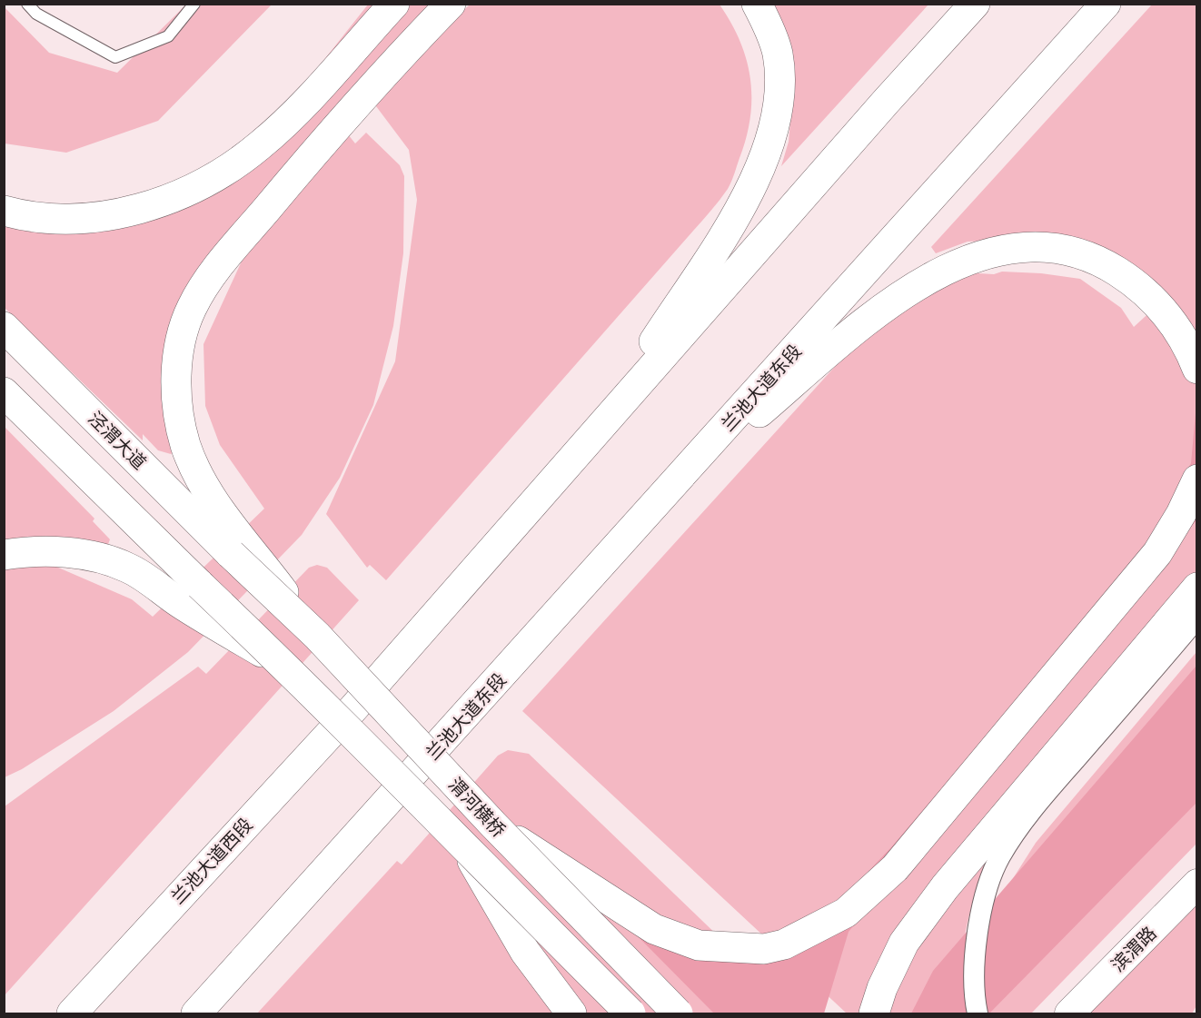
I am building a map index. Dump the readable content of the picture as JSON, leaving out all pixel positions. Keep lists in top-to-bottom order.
{
  "streets": {
    "main road": [
      "兰池大道东段",
      "泾渭大道",
      "渭河横桥",
      "兰池大道西段",
      "滨渭路"
    ]
  },
  "crossings": [
    ["泾渭大道", "渭河横桥"]
  ]
}
